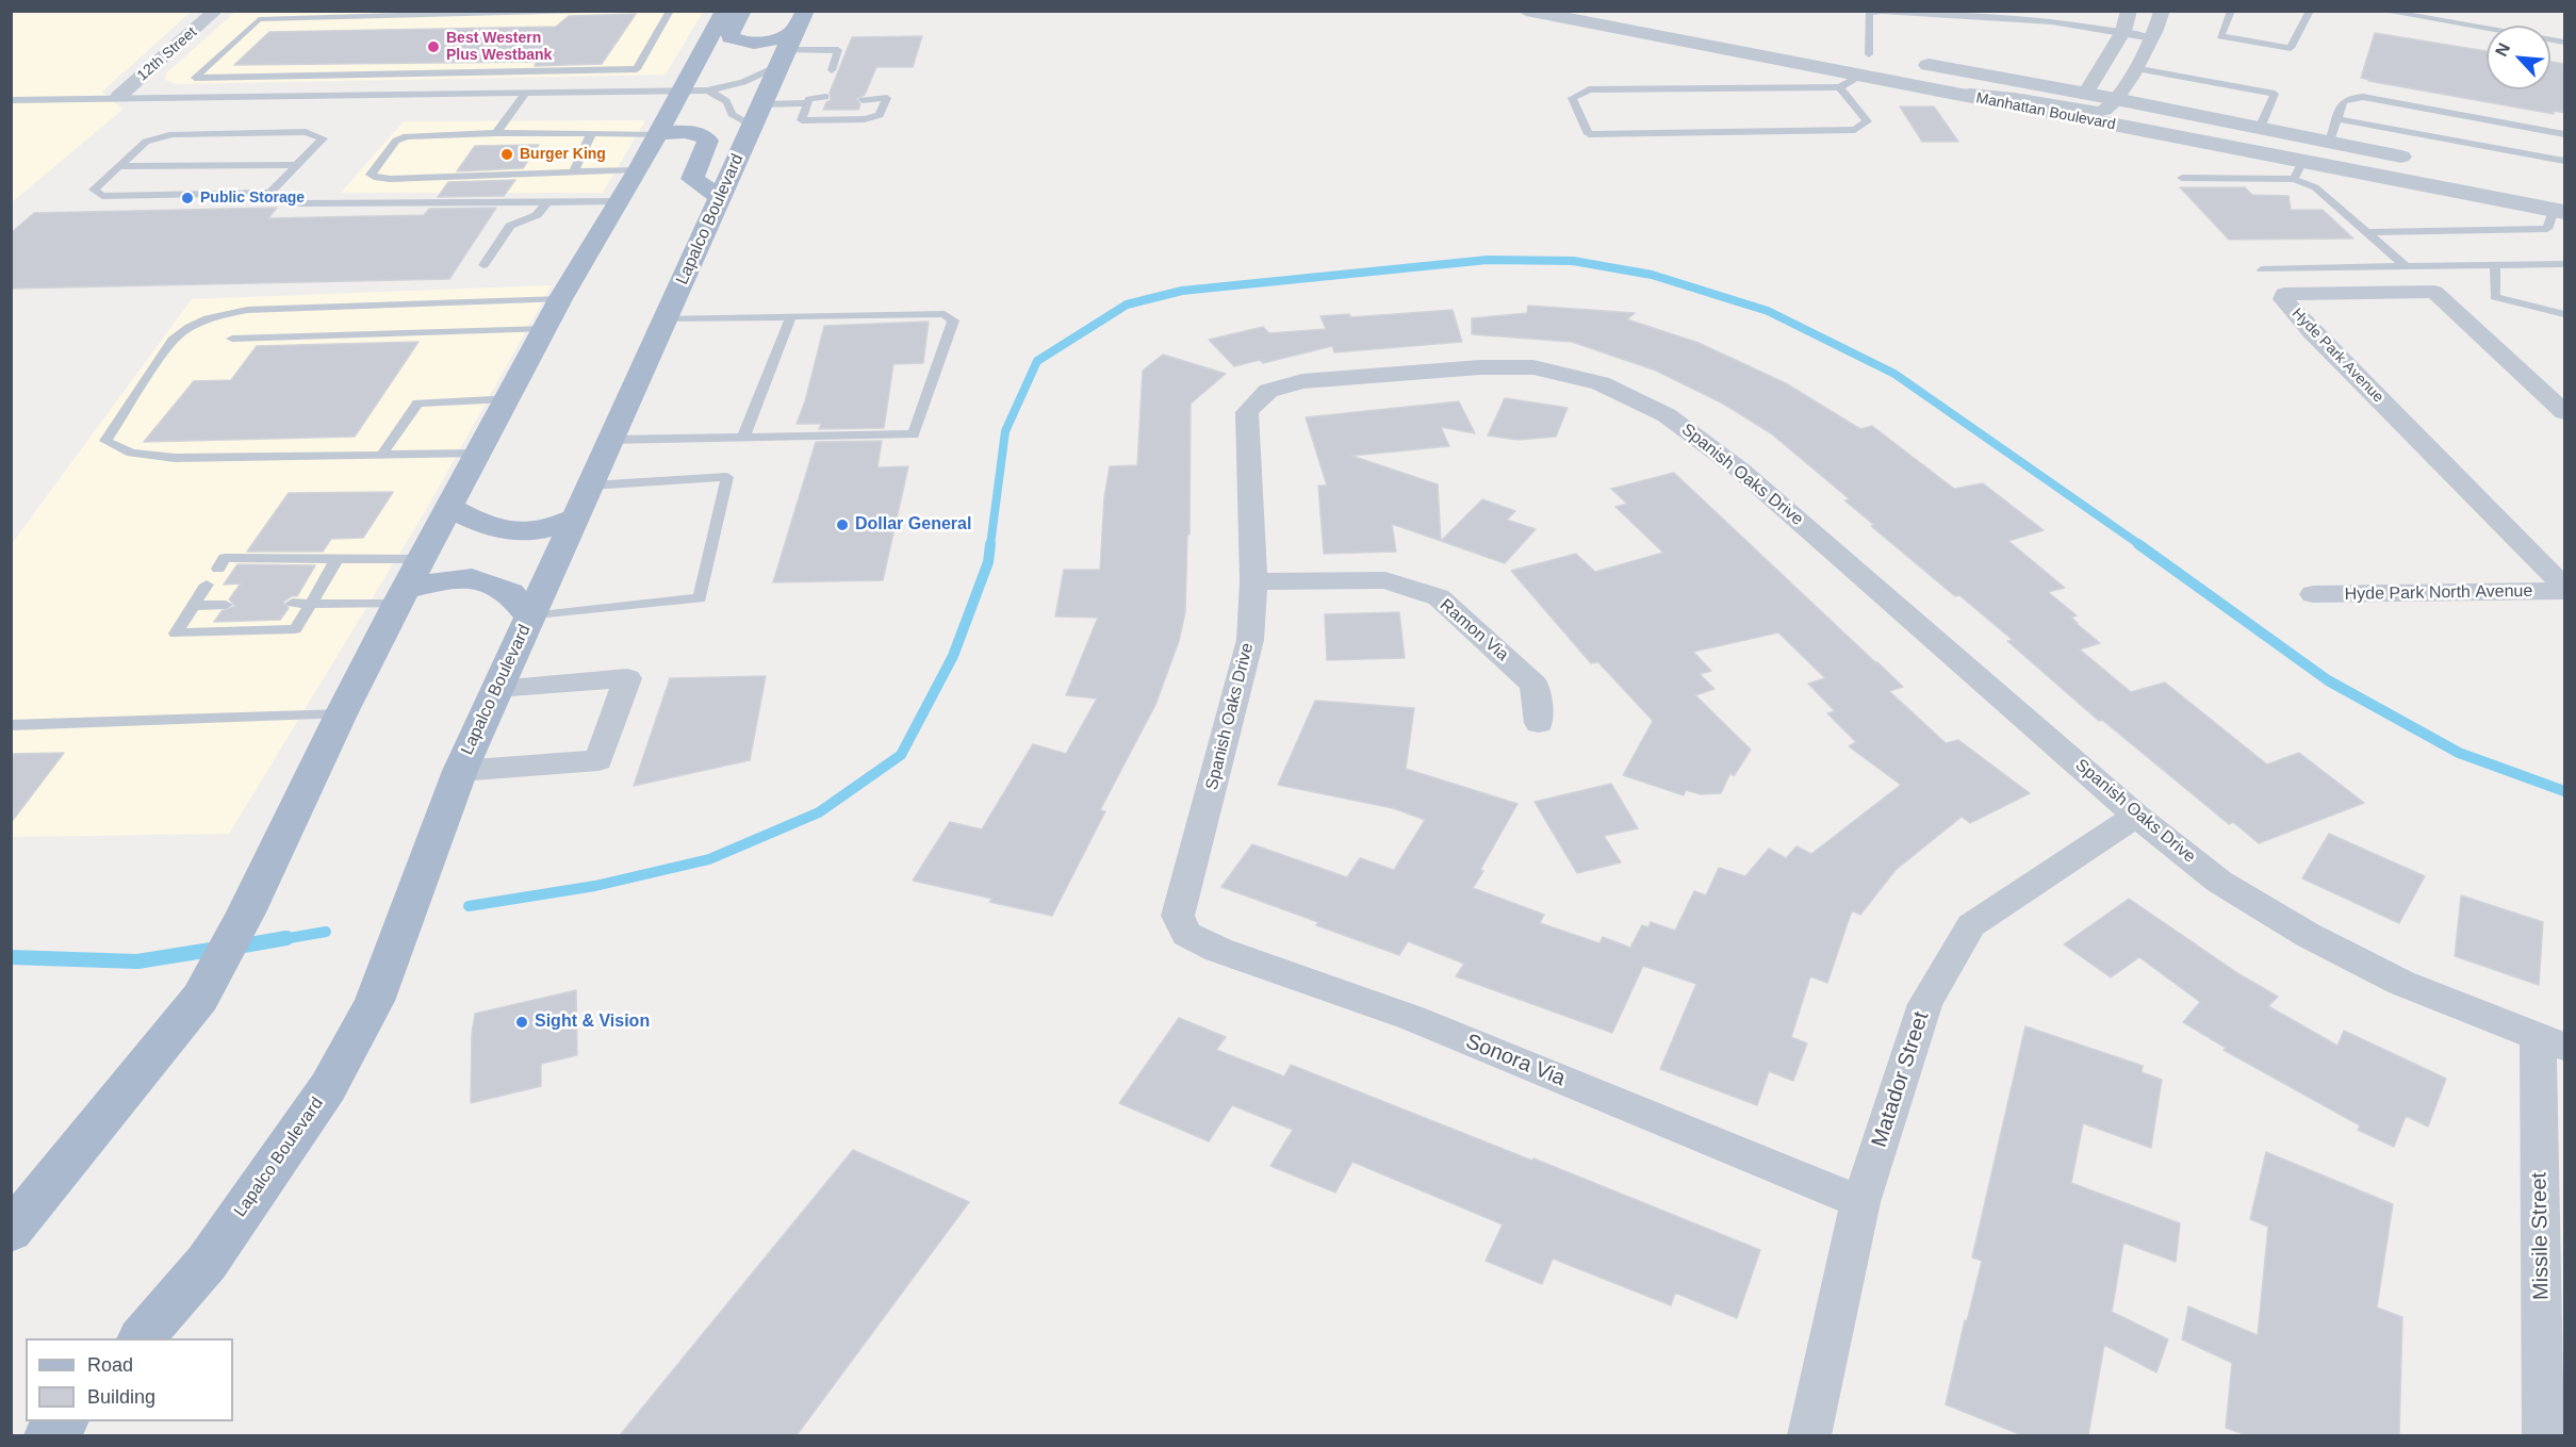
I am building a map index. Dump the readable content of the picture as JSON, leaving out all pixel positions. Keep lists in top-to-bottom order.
{
  "streets": {
    "main road": ["Lapalco Boulevard"],
    "street": [
      "12th Street",
      "Manhattan Boulevard",
      "Hyde Park Avenue",
      "Spanish Oaks Drive",
      "Hyde Park North Avenue",
      "Ramon Via",
      "Sonora Via",
      "Matador Street",
      "Missile Street"
    ]
  },
  "crossings": [
    ["Hyde Park Avenue", "Hyde Park North Avenue"],
    ["Spanish Oaks Drive", "Ramon Via"],
    ["Spanish Oaks Drive", "Sonora Via"],
    ["Spanish Oaks Drive", "Matador Street"],
    ["Spanish Oaks Drive", "Missile Street"],
    ["Sonora Via", "Matador Street"]
  ],
  "places": [
    "Best Western Plus Westbank",
    "Burger King",
    "Public Storage",
    "Dollar General",
    "Sight & Vision"
  ],
  "legend": ["Road", "Building"],
  "north": "top left"
}
